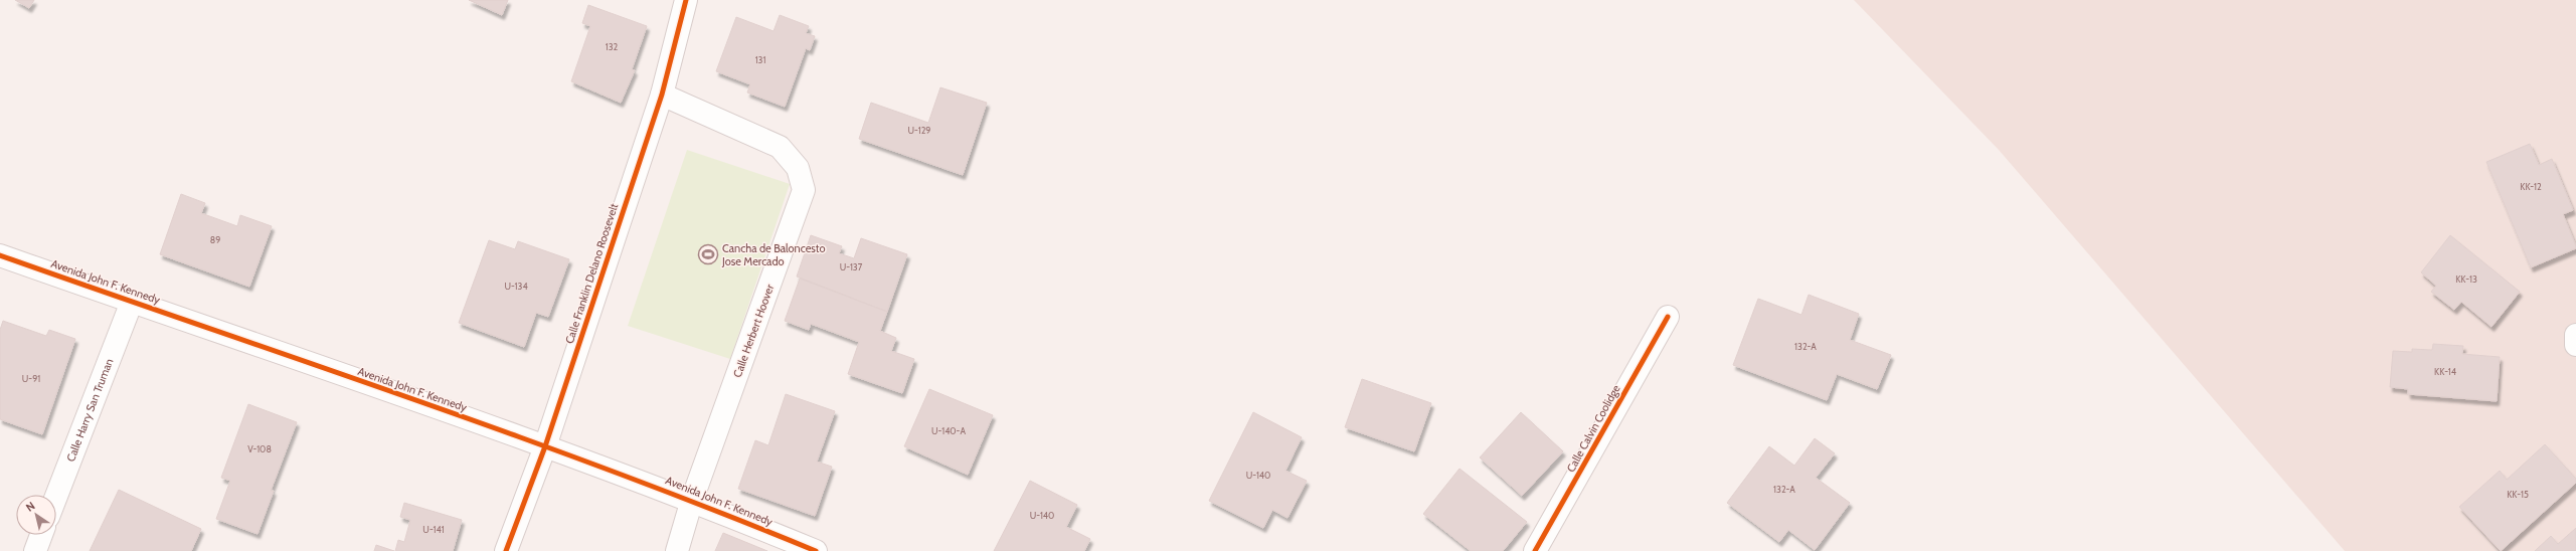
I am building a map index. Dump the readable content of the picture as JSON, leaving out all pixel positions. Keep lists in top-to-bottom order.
{
  "streets": {
    "street": [
      "Calle Franklin Delano Roosevelt",
      "Avenida John F. Kennedy",
      "Calle Herbert Hoover",
      "Calle Harry San Truman",
      "Calle Calvin Coolidge"
    ]
  },
  "crossings": [
    ["Calle Franklin Delano Roosevelt", "Avenida John F. Kennedy"],
    ["Calle Franklin Delano Roosevelt", "Calle Herbert Hoover"],
    ["Avenida John F. Kennedy", "Calle Herbert Hoover"],
    ["Avenida John F. Kennedy", "Calle Harry San Truman"]
  ],
  "places": {
    "sports": ["Cancha de Baloncesto Jose Mercado"]
  },
  "house_numbers": [
    "132",
    "131",
    "U-129",
    "KK-12",
    "89",
    "U-137",
    "KK-13",
    "U-134",
    "132-A",
    "KK-14",
    "U-91",
    "U-140-A",
    "V-108",
    "U-140",
    "132-A",
    "KK-15",
    "U-140",
    "U-141"
  ],
  "north": "top left"
}
